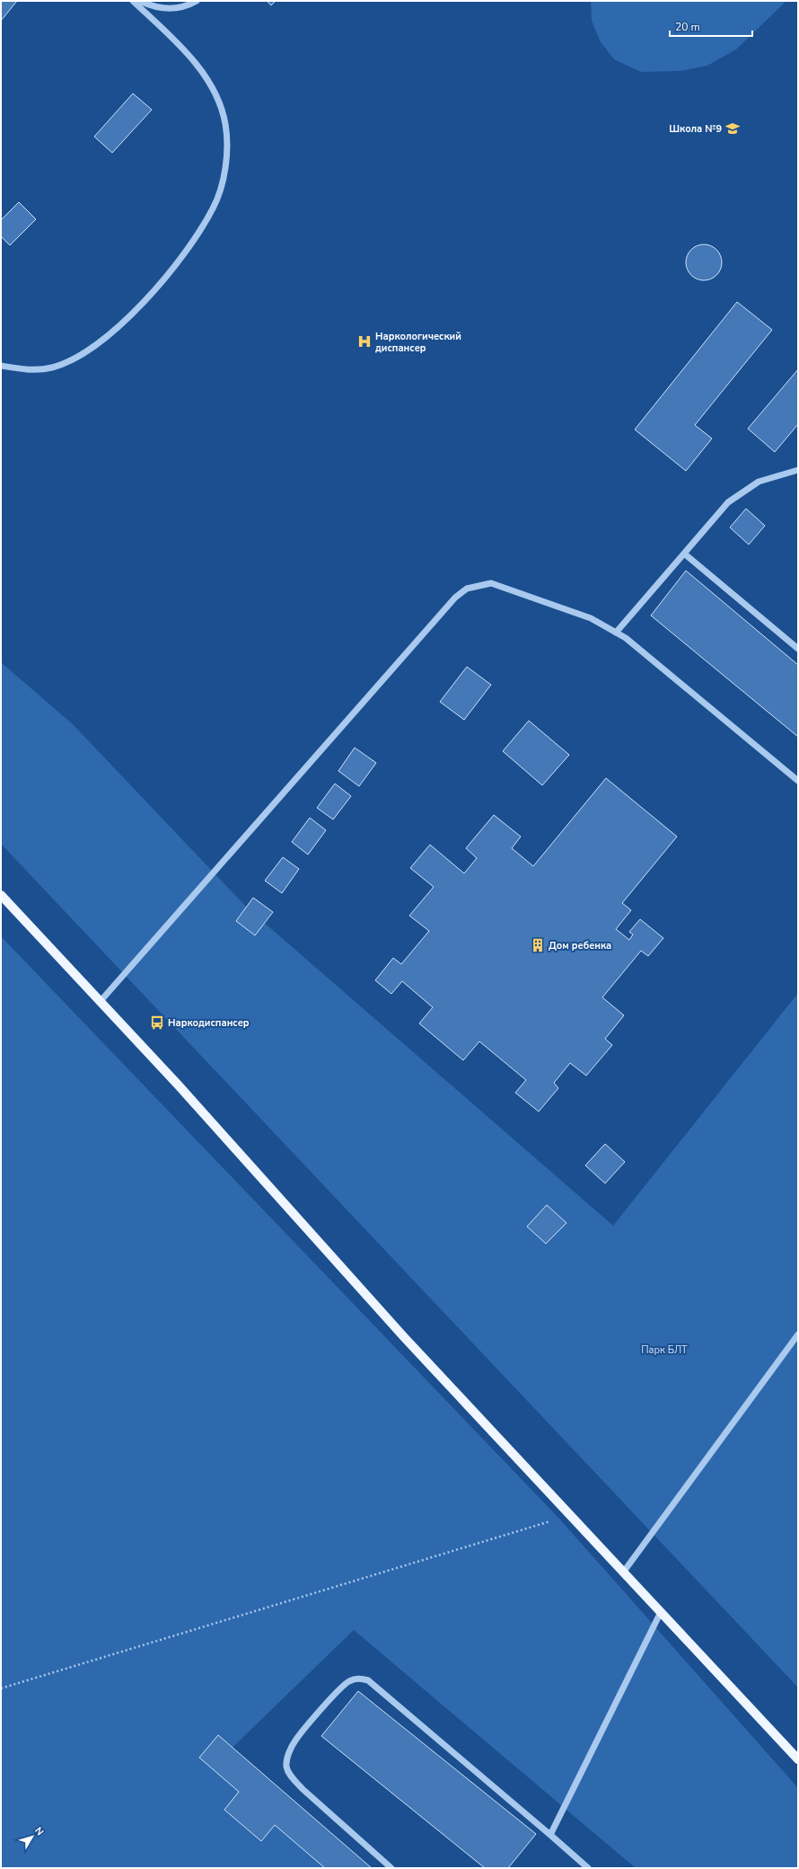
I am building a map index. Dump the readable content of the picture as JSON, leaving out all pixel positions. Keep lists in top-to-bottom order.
{
  "parks": ["Парк БЛТ"],
  "places": {
    "school or university": ["Школа №9"],
    "hospital": ["Наркологический диспансер"],
    "building": ["Дом ребенка"],
    "bus stop": ["Наркодиспансер"]
  },
  "scale_bar": "20 m",
  "north": "top right"
}
